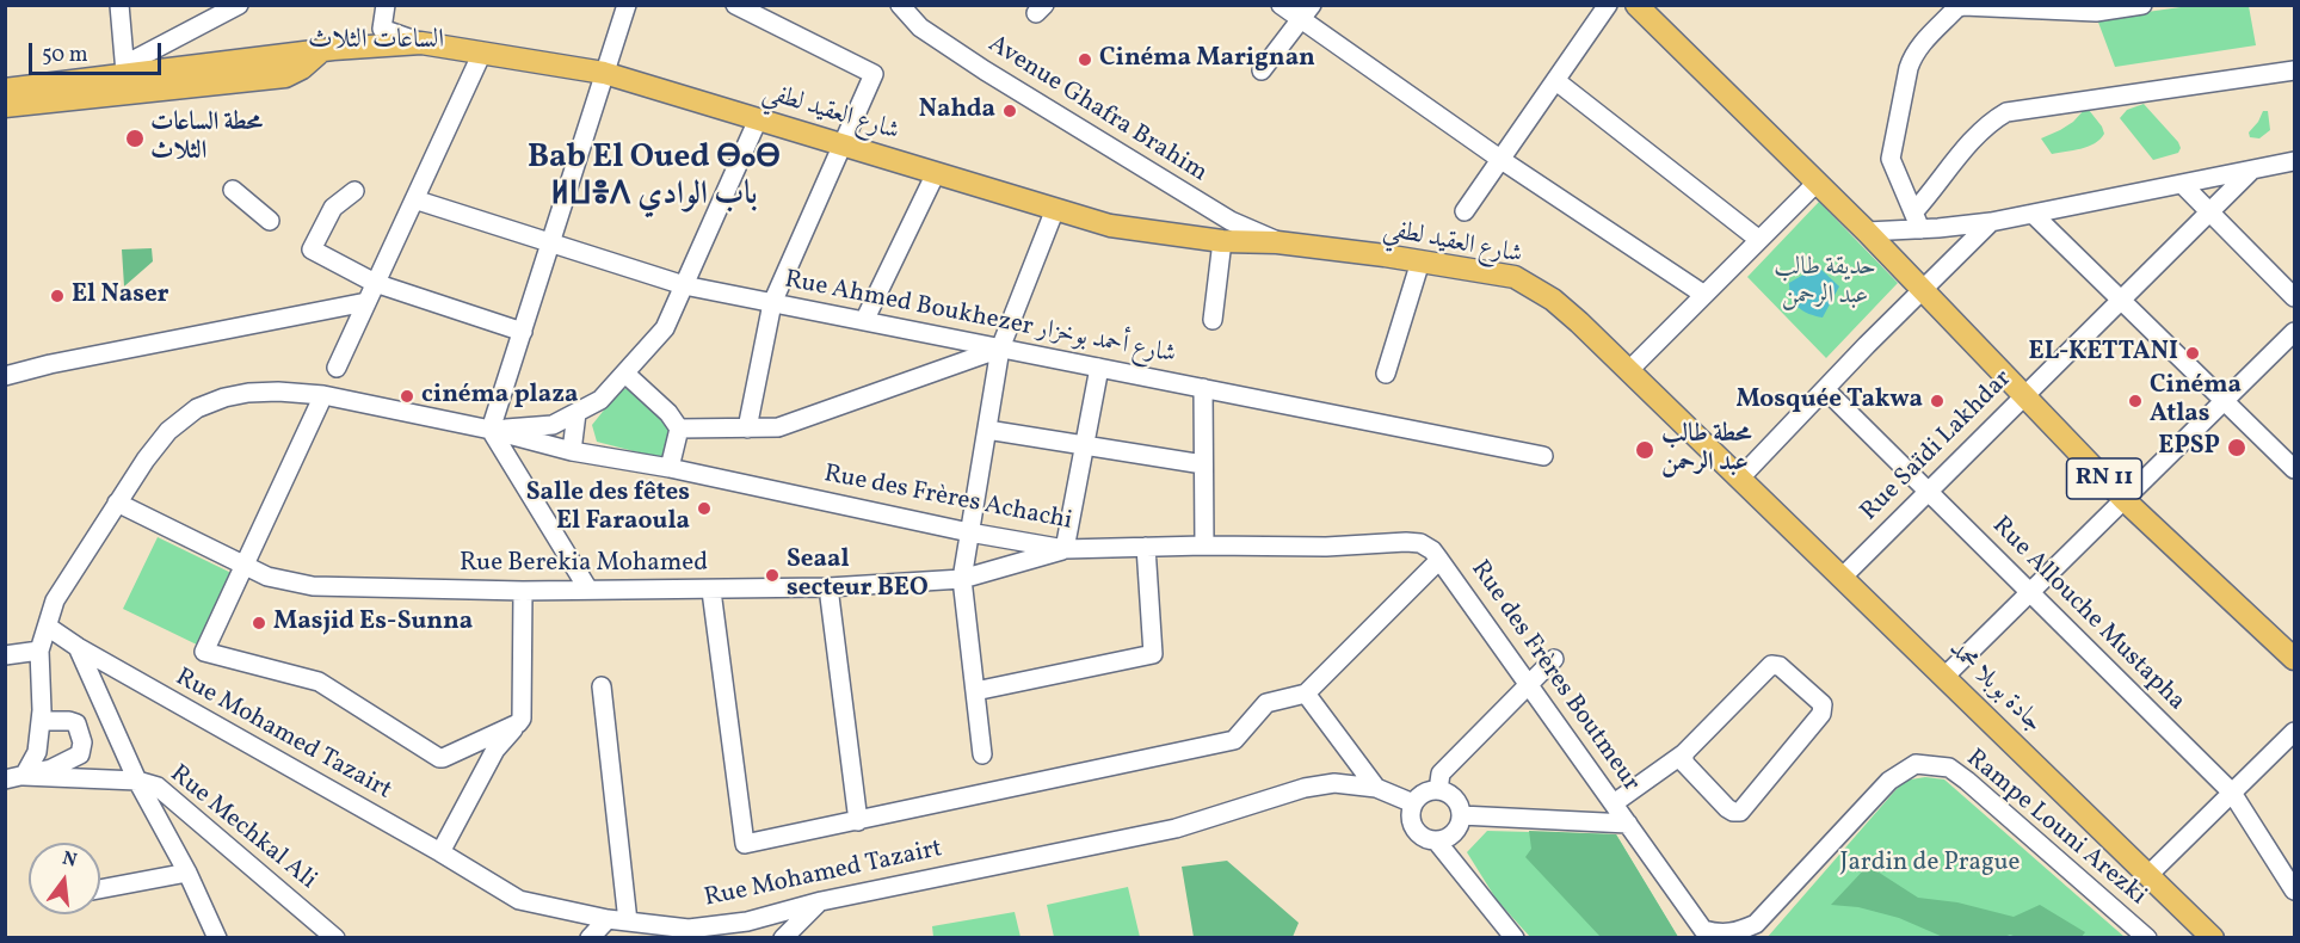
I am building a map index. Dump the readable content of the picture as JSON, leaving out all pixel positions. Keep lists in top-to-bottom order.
{
  "streets": {
    "main road": ["شارع العقيد لطفي", "RN 11", "جادة بوبلا محمد"],
    "street": [
      "Avenue Ghafra Brahim",
      "Rue Ahmed Boukhezer شارع أحمد بوخزار",
      "Rue Saïdi Lakhdar",
      "Rue des Frères Achachi",
      "Rue Berekia Mohamed",
      "Rue Allouche Mustapha",
      "Rue des Frères Boutmeur",
      "Rue Mohamed Tazairt",
      "Rue Mechkal Ali",
      "Rampe Louni Arezki"
    ]
  },
  "crossings": [
    ["Avenue Ghafra Brahim", "شارع العقيد لطفي"],
    ["شارع العقيد لطفي", "جادة بوبلا محمد"],
    ["Rue Saïdi Lakhdar", "RN 11"],
    ["Rue Saïdi Lakhdar", "Rue Allouche Mustapha"],
    ["Rue Saïdi Lakhdar", "جادة بوبلا محمد"],
    ["Rue des Frères Achachi", "Rue Berekia Mohamed"],
    ["Rue des Frères Achachi", "Rue des Frères Boutmeur"],
    ["Rue des Frères Boutmeur", "Rampe Louni Arezki"]
  ],
  "districts": ["الساعات الثلاث", "Bab El Oued ⴱⴰⴱ ⵍⵡⴻⴷ باب الوادي"],
  "parks": ["حديقة طالب عبد الرحمن", "Jardin de Prague"],
  "places": [
    "Cinéma Marignan",
    "Nahda",
    "محطة الساعات الثلاث",
    "El Naser",
    "EL-KETTANI",
    "cinéma plaza",
    "Mosquée Takwa",
    "Cinéma Atlas",
    "EPSP",
    "محطة طالب عبد الرحمن",
    "Salle des fêtes El Faraoula",
    "Seaal secteur BEO",
    "Masjid Es-Sunna"
  ],
  "scale_bar": "50 m",
  "north": "top"
}
